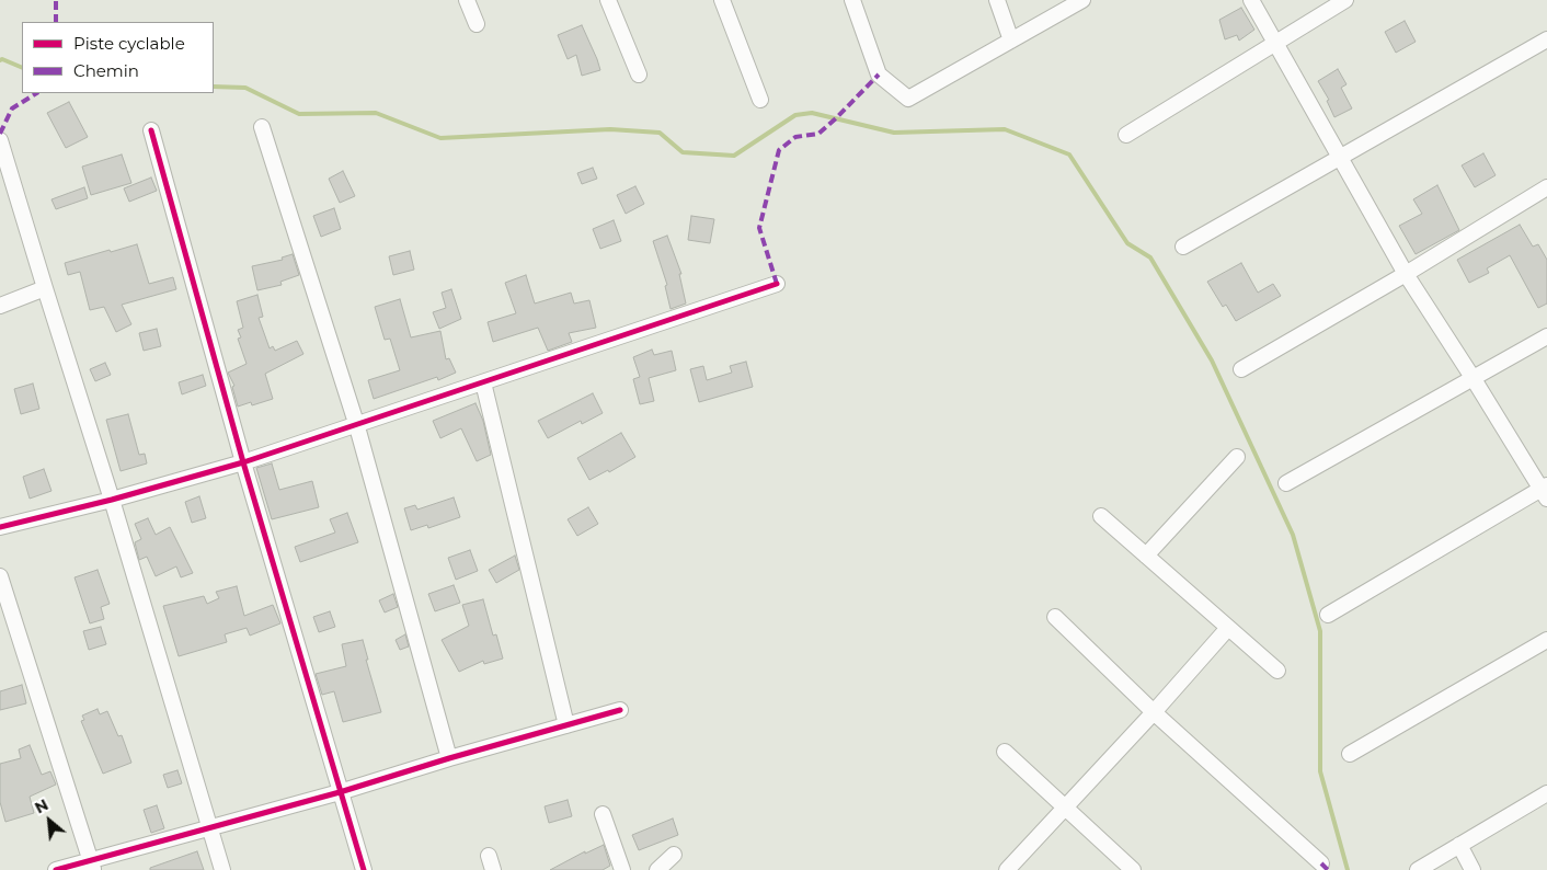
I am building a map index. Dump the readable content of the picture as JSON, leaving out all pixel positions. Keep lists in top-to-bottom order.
{
  "legend": ["Piste cyclable", "Chemin"],
  "north": "top left"
}
